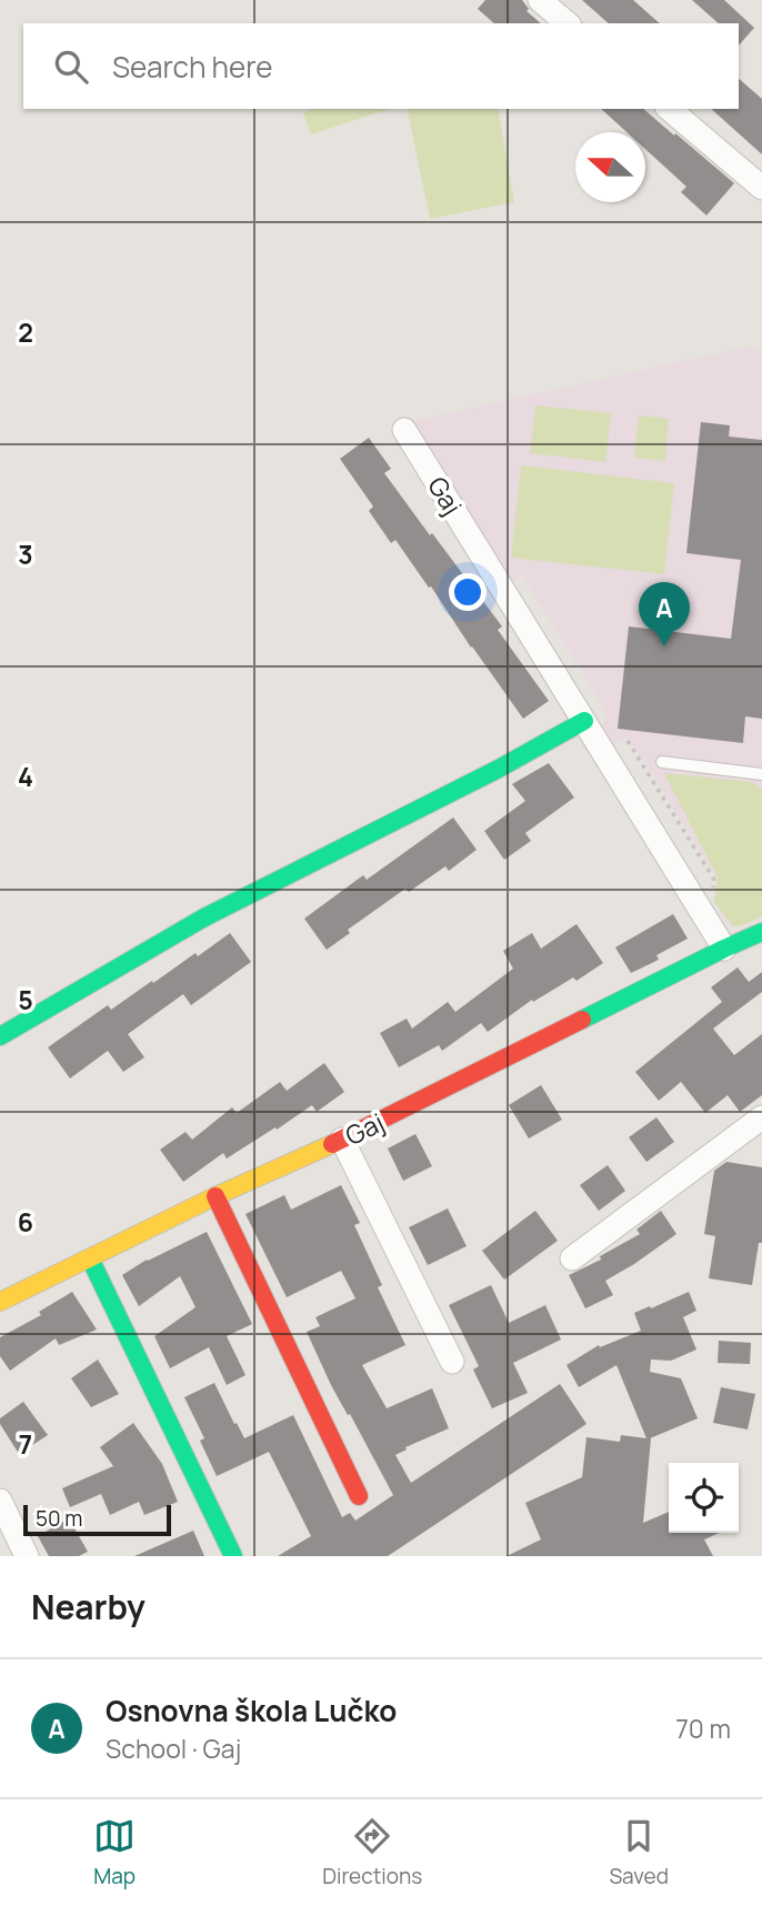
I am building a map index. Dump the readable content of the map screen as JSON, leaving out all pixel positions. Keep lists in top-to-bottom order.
{
  "streets": {
    "street": ["Gaj"]
  },
  "scale_bar": "50 m",
  "north": "left",
  "page": {
    "search": "Search here",
    "pins": "A",
    "scale": "50 m",
    "heading": "Nearby",
    "list": [
      {
        "mark": "A",
        "name": "Osnovna škola Lučko",
        "note": "School · Gaj",
        "value": "70 m"
      }
    ],
    "nav": ["Map", "Directions", "Saved"]
  },
  "grid": {
    "rows": [
      "2",
      "3",
      "4",
      "5",
      "6",
      "7"
    ]
  }
}
